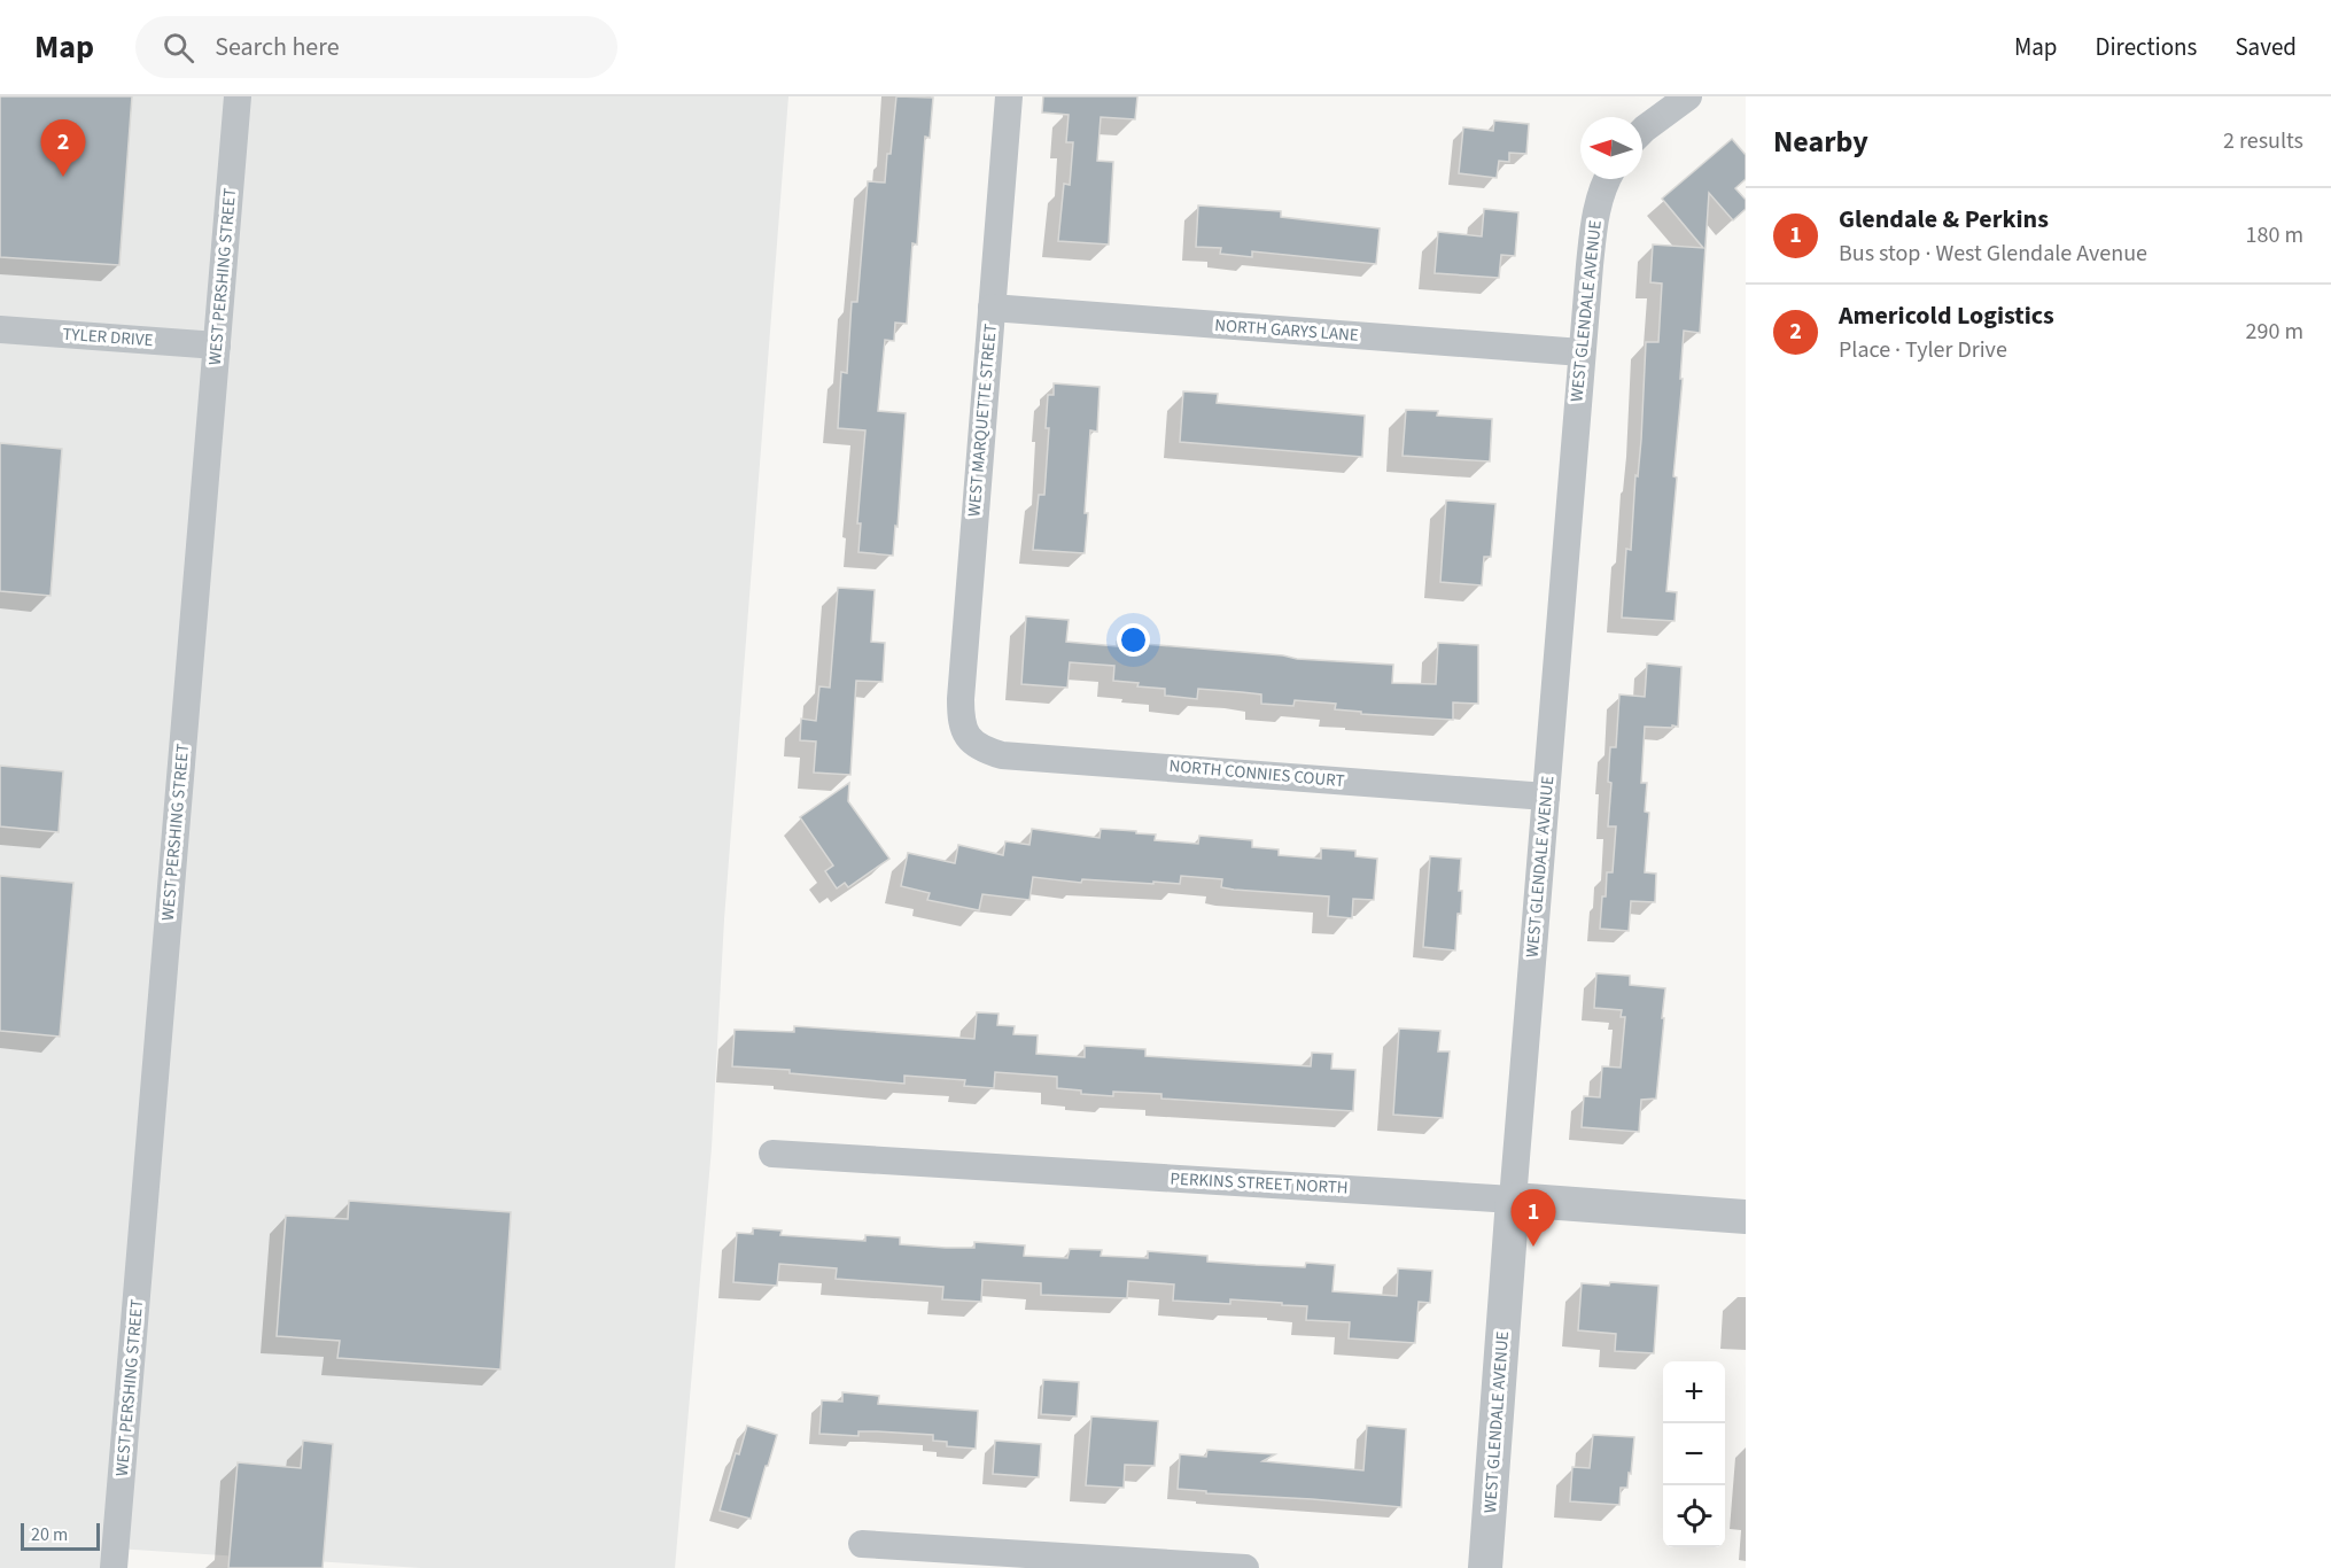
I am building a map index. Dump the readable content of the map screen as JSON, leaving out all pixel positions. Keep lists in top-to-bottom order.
{
  "streets": {
    "street": [
      "WEST PERSHING STREET",
      "WEST GLENDALE AVENUE",
      "NORTH GARYS LANE",
      "TYLER DRIVE",
      "WEST MARQUETTE STREET",
      "NORTH CONNIES COURT",
      "PERKINS STREET NORTH"
    ]
  },
  "crossings": [
    ["WEST PERSHING STREET", "TYLER DRIVE"],
    ["WEST GLENDALE AVENUE", "NORTH GARYS LANE"],
    ["WEST GLENDALE AVENUE", "NORTH CONNIES COURT"],
    ["WEST GLENDALE AVENUE", "PERKINS STREET NORTH"],
    ["NORTH GARYS LANE", "WEST MARQUETTE STREET"],
    ["WEST MARQUETTE STREET", "NORTH CONNIES COURT"]
  ],
  "scale_bar": "20 m",
  "north": "left",
  "page": {
    "header": "Map",
    "search": "Search here",
    "nav": ["Map", "Directions", "Saved"],
    "heading": ["Nearby", "2 results"],
    "pins": ["2", "1"],
    "list": [
      {
        "mark": "1",
        "name": "Glendale & Perkins",
        "note": "Bus stop · West Glendale Avenue",
        "value": "180 m"
      },
      {
        "mark": "2",
        "name": "Americold Logistics",
        "note": "Place · Tyler Drive",
        "value": "290 m"
      }
    ],
    "map_buttons": ["+", "−"],
    "scale": "20 m"
  }
}
